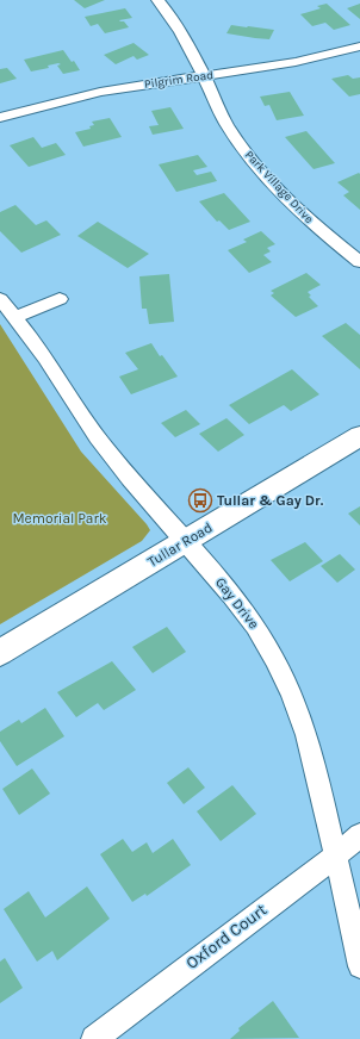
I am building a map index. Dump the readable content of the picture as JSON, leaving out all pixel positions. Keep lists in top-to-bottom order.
{
  "streets": {
    "main road": ["Tullar Road"],
    "street": [
      "Pilgrim Road",
      "Park Village Drive",
      "Gay Drive",
      "Oxford Court"
    ]
  },
  "crossings": [
    ["Pilgrim Road", "Park Village Drive"],
    ["Tullar Road", "Gay Drive"],
    ["Gay Drive", "Oxford Court"]
  ],
  "parks": ["Memorial Park"],
  "places": {
    "bus stop": ["Tullar & Gay Dr."]
  }
}
